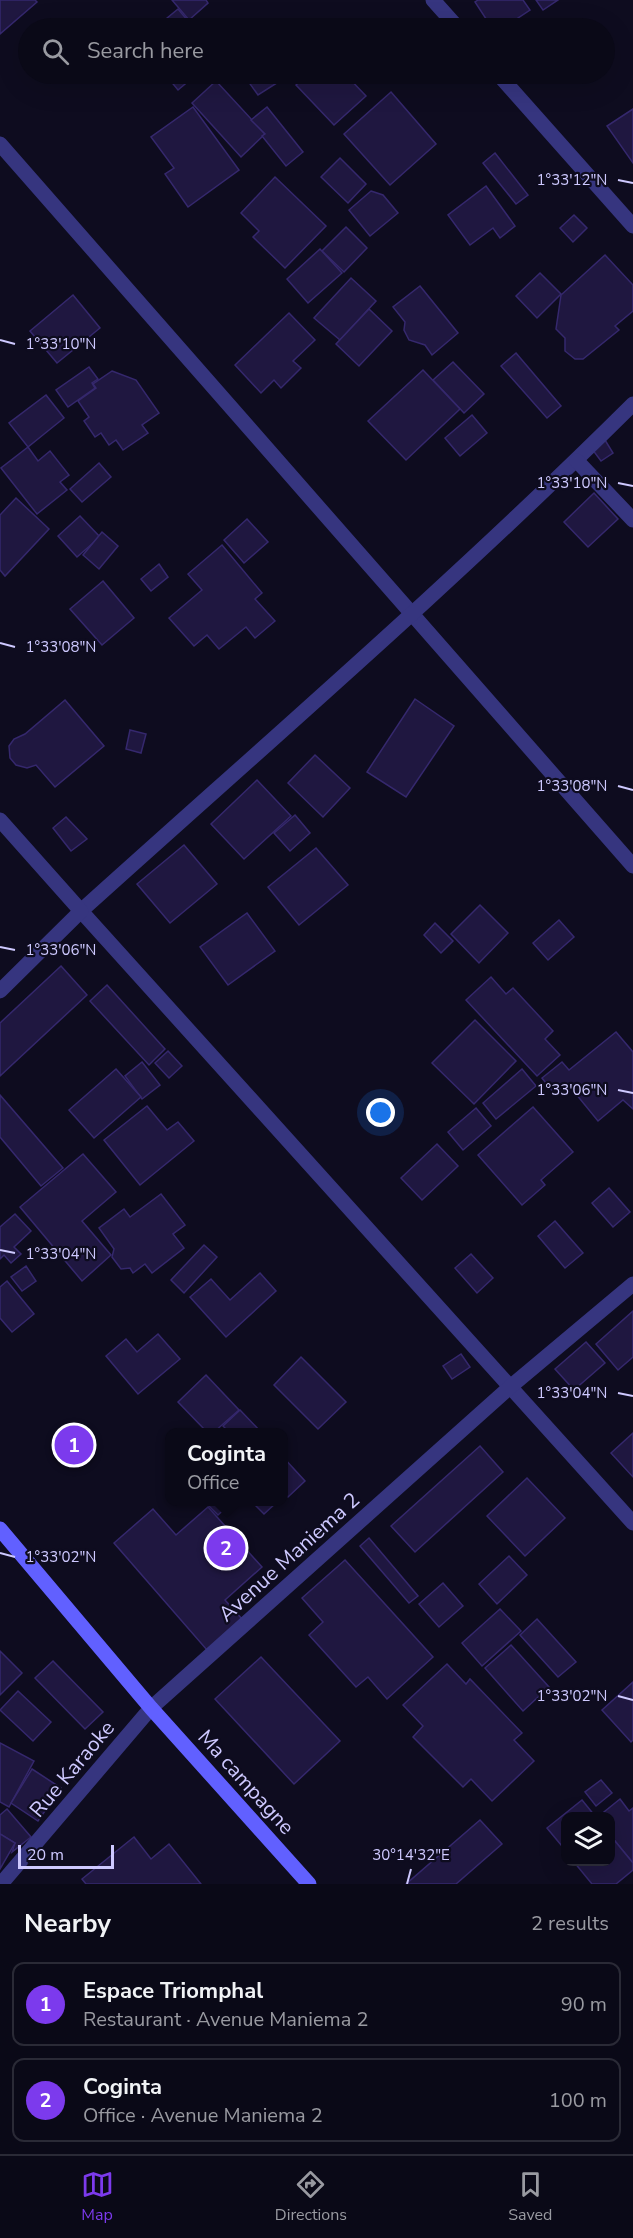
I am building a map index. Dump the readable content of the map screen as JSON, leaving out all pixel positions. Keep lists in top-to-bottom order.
{
  "streets": {
    "street": ["Avenue Maniema 2", "Rue Karaoke", "Ma campagne"]
  },
  "crossings": [
    ["Avenue Maniema 2", "Rue Karaoke"],
    ["Avenue Maniema 2", "Ma campagne"],
    ["Rue Karaoke", "Ma campagne"]
  ],
  "scale_bar": "20 m",
  "page": {
    "search": "Search here",
    "pins": ["1", "2"],
    "popup": ["Coginta", "Office"],
    "scale": "20 m",
    "heading": ["Nearby", "2 results"],
    "list": [
      {
        "mark": "1",
        "name": "Espace Triomphal",
        "note": "Restaurant · Avenue Maniema 2",
        "value": "90 m"
      },
      {
        "mark": "2",
        "name": "Coginta",
        "note": "Office · Avenue Maniema 2",
        "value": "100 m"
      }
    ],
    "nav": ["Map", "Directions", "Saved"]
  },
  "coordinates": [
    "1°33'12\"N",
    "1°33'10\"N",
    "1°33'08\"N",
    "1°33'06\"N",
    "1°33'04\"N",
    "1°33'02\"N",
    "30°14'32\"E"
  ]
}
